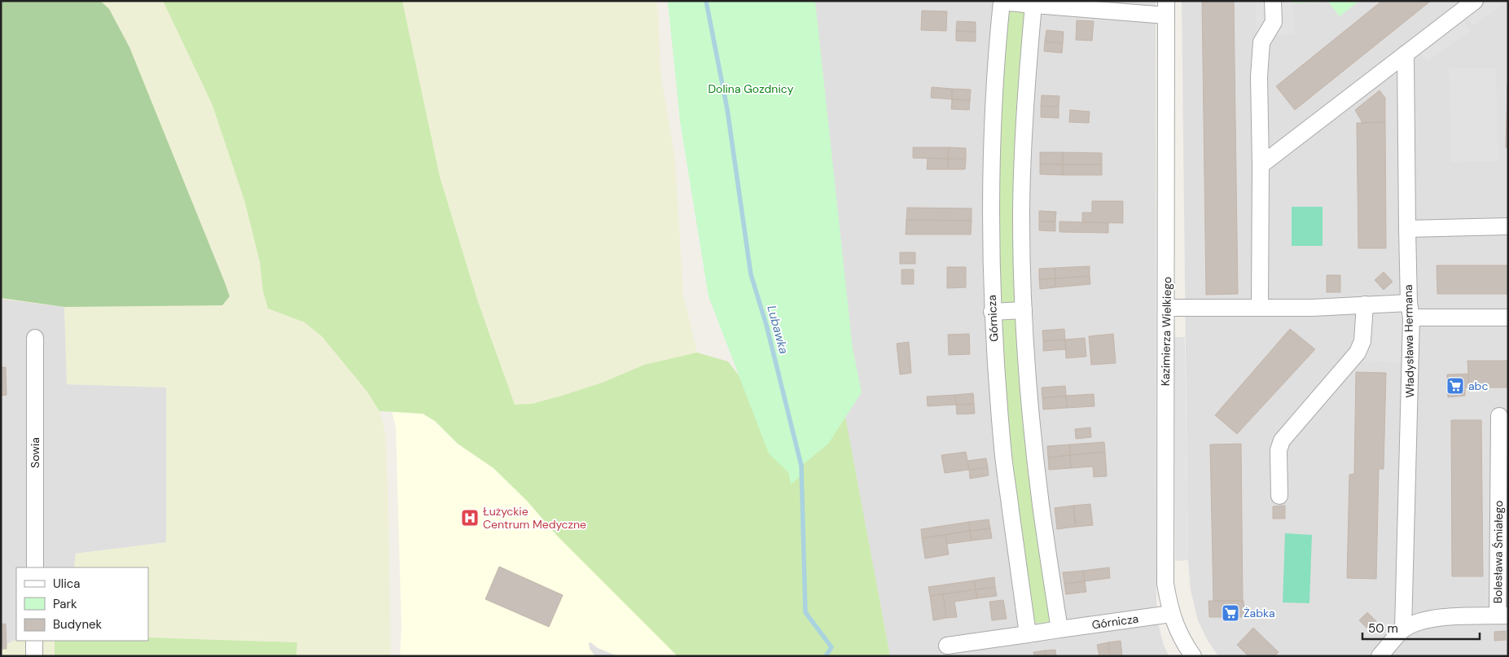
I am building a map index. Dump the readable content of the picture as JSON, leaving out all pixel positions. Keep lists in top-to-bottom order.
{
  "streets": {
    "street": [
      "Górnicza",
      "Kazimierza Wielkiego",
      "Władysława Hermana",
      "Sowia",
      "Bolesława Śmiałego"
    ]
  },
  "crossings": [
    ["Górnicza", "Kazimierza Wielkiego"],
    ["Władysława Hermana", "Bolesława Śmiałego"]
  ],
  "water": ["Lubawka"],
  "parks": ["Dolina Gozdnicy"],
  "places": {
    "supermarket": ["abc", "Żabka"],
    "hospital": ["Łużyckie Centrum Medyczne"]
  },
  "legend": ["Ulica", "Park", "Budynek"],
  "scale_bar": "50 m"
}
